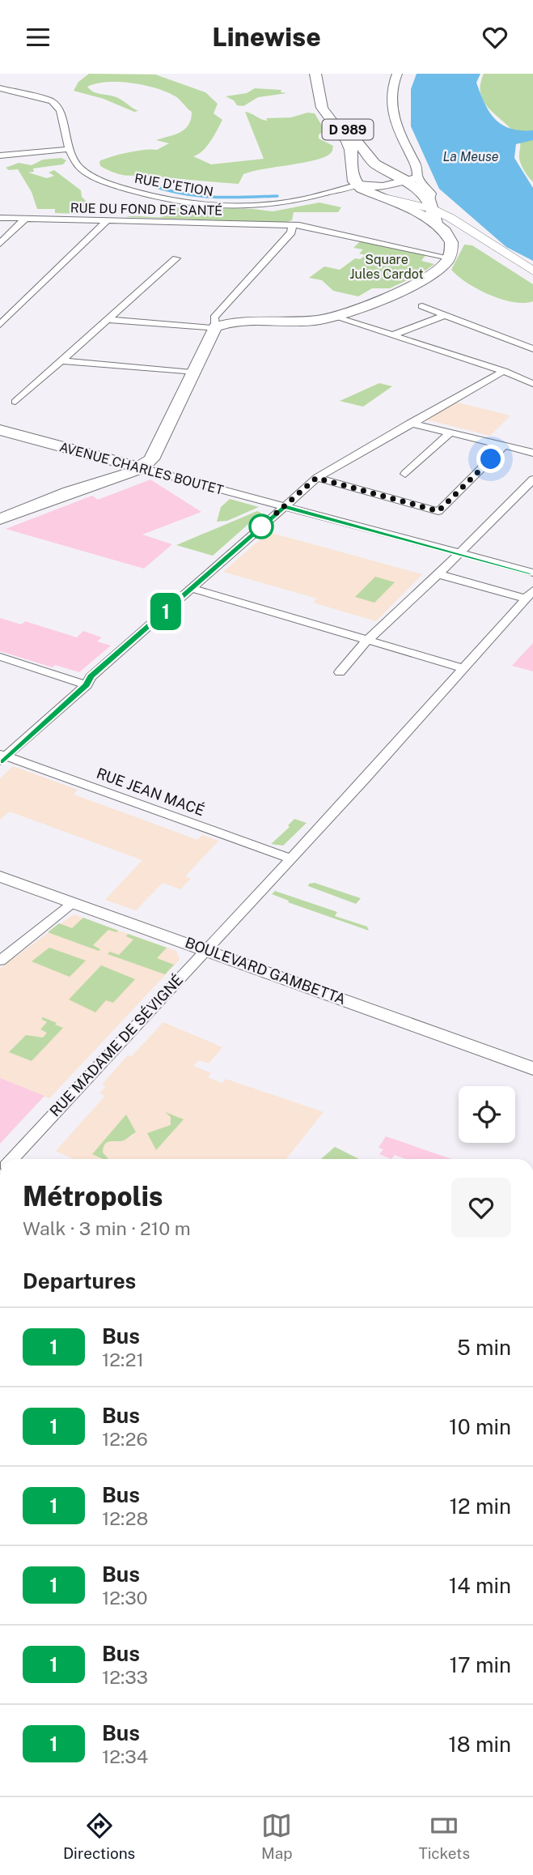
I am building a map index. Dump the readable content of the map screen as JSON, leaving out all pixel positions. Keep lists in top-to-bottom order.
{
  "streets": {
    "main road": ["D 989", "AVENUE CHARLES BOUTET"],
    "street": [
      "RUE D'ETION",
      "RUE DU FOND DE SANTÉ",
      "RUE JEAN MACÉ",
      "BOULEVARD GAMBETTA",
      "RUE MADAME DE SÉVIGNÉ"
    ]
  },
  "crossings": [
    ["D 989", "RUE D'ETION"],
    ["RUE JEAN MACÉ", "RUE MADAME DE SÉVIGNÉ"],
    ["BOULEVARD GAMBETTA", "RUE MADAME DE SÉVIGNÉ"]
  ],
  "water": ["La Meuse"],
  "parks": ["Square Jules Cardot"],
  "lines": ["bus line 1"],
  "page": {
    "header": "Linewise",
    "on_map": "1",
    "heading": [
      ["Métropolis", "Walk · 3 min · 210 m"],
      "Departures"
    ],
    "list": [
      {
        "mark": "1",
        "name": "Bus",
        "note": "12:21",
        "value": "5 min"
      },
      {
        "mark": "1",
        "name": "Bus",
        "note": "12:26",
        "value": "10 min"
      },
      {
        "mark": "1",
        "name": "Bus",
        "note": "12:28",
        "value": "12 min"
      },
      {
        "mark": "1",
        "name": "Bus",
        "note": "12:30",
        "value": "14 min"
      },
      {
        "mark": "1",
        "name": "Bus",
        "note": "12:33",
        "value": "17 min"
      },
      {
        "mark": "1",
        "name": "Bus",
        "note": "12:34",
        "value": "18 min"
      }
    ],
    "tabs": ["Directions", "Map", "Tickets"]
  }
}
